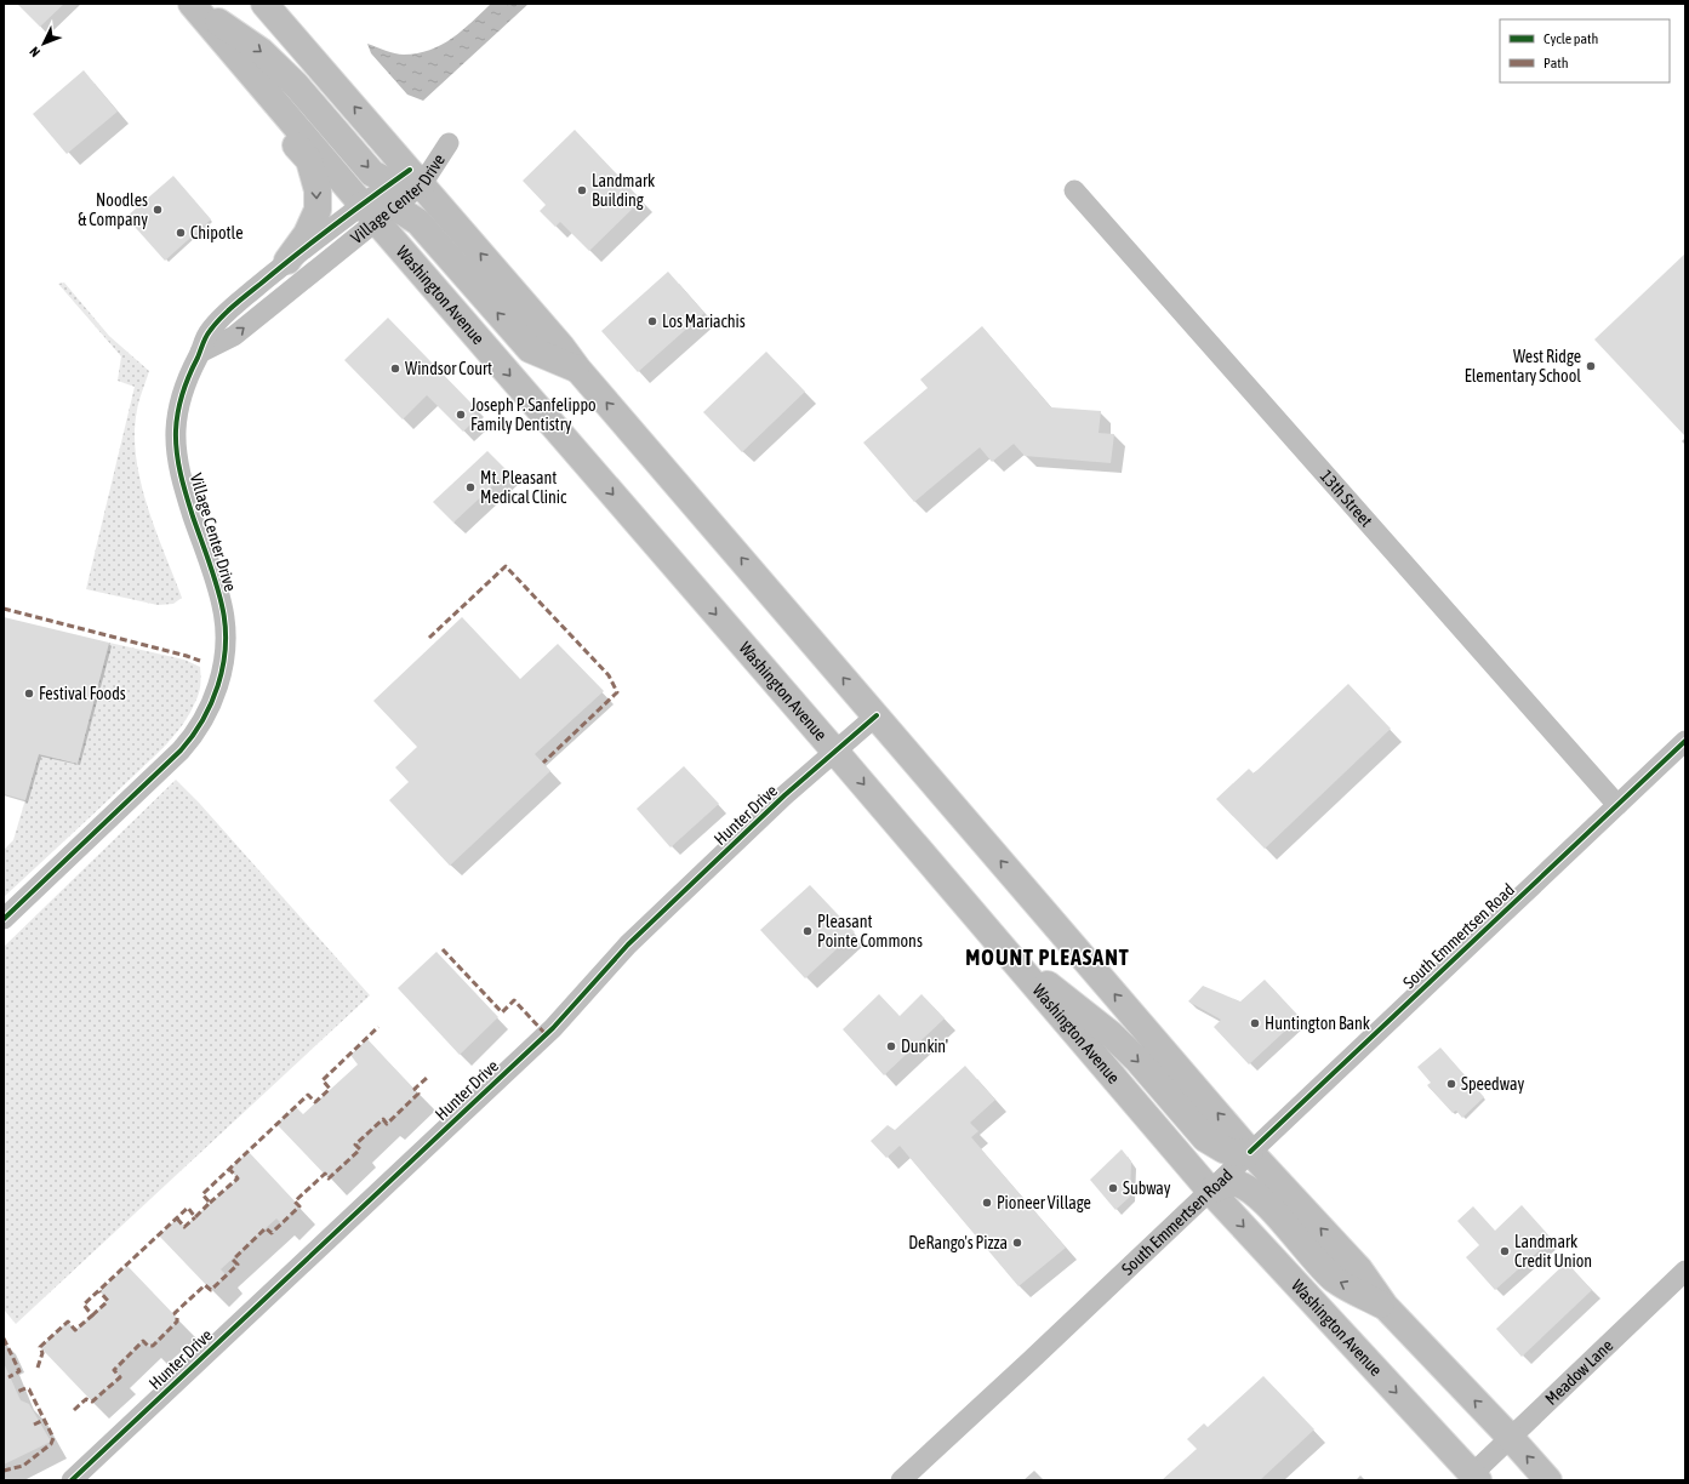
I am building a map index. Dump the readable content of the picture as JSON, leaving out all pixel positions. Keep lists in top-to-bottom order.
{
  "streets": {
    "main road": ["Washington Avenue"],
    "street": [
      "Village Center Drive",
      "13th Street",
      "Hunter Drive",
      "South Emmertsen Road",
      "Meadow Lane"
    ]
  },
  "crossings": [
    ["Village Center Drive", "Washington Avenue"],
    ["Washington Avenue", "Hunter Drive"],
    ["Washington Avenue", "South Emmertsen Road"],
    ["Washington Avenue", "Meadow Lane"],
    ["13th Street", "South Emmertsen Road"]
  ],
  "districts": ["MOUNT PLEASANT"],
  "places": [
    "Landmark Building",
    "Noodles & Company",
    "Chipotle",
    "Los Mariachis",
    "West Ridge Elementary School",
    "Windsor Court",
    "Joseph P. Sanfelippo Family Dentistry",
    "Mt. Pleasant Medical Clinic",
    "Festival Foods",
    "Pleasant Pointe Commons",
    "Huntington Bank",
    "Dunkin'",
    "Speedway",
    "Subway",
    "Pioneer Village",
    "DeRango's Pizza",
    "Landmark Credit Union"
  ],
  "legend": ["Cycle path", "Path"],
  "north": "bottom left"
}
